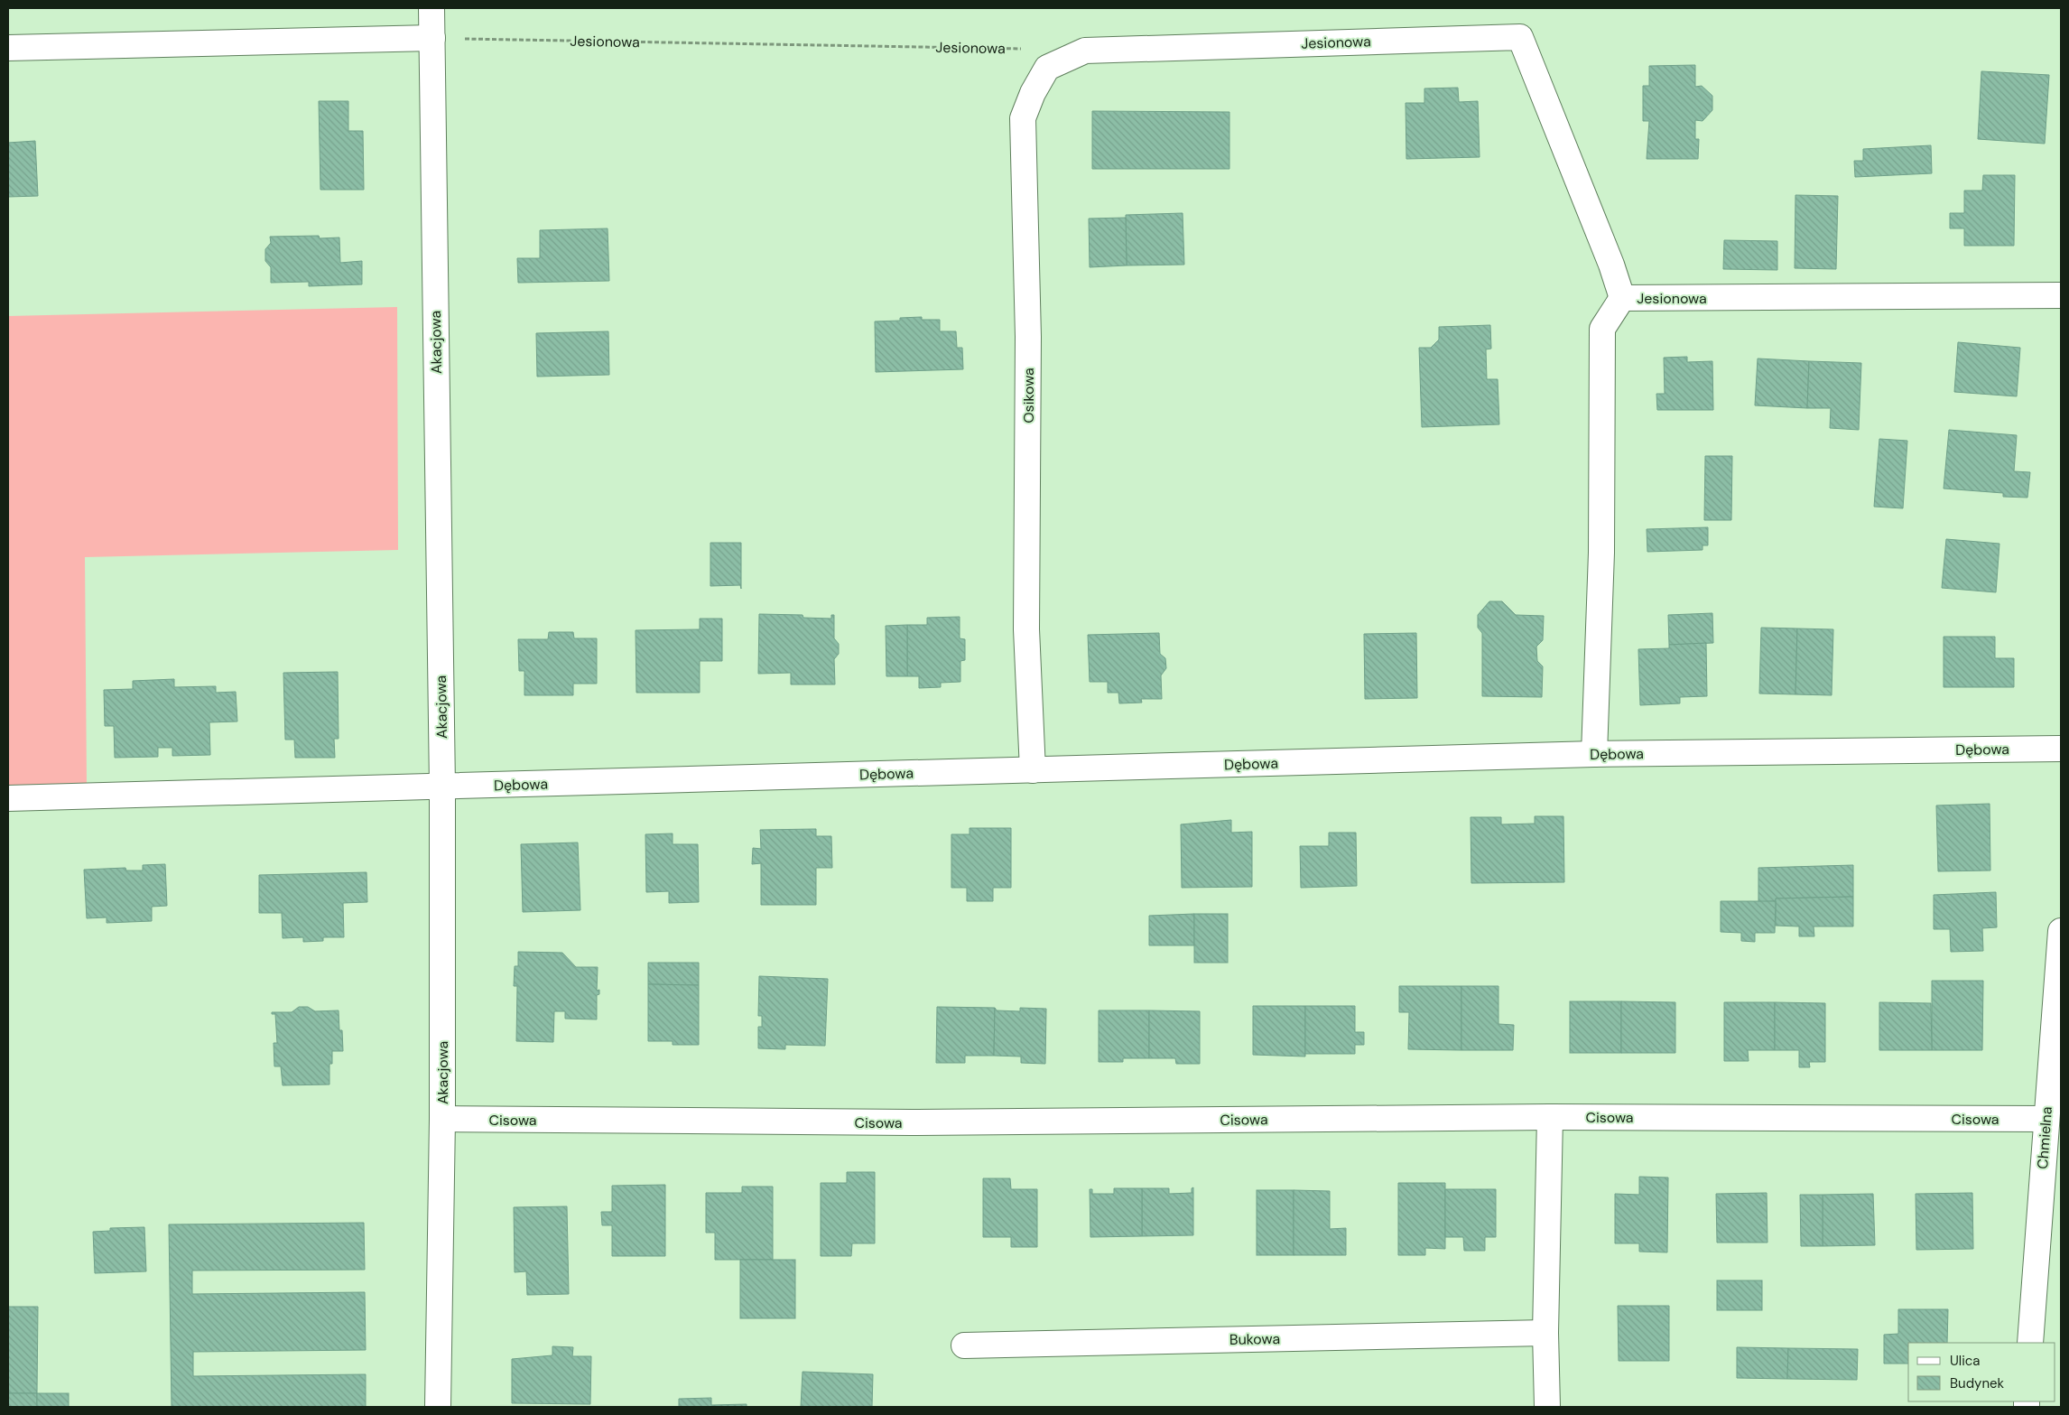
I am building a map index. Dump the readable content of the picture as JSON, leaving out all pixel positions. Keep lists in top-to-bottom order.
{
  "streets": {
    "street": [
      "Jesionowa",
      "Akacjowa",
      "Osikowa",
      "Dębowa",
      "Cisowa",
      "Chmielna",
      "Bukowa"
    ]
  },
  "crossings": [
    ["Jesionowa", "Akacjowa"],
    ["Jesionowa", "Osikowa"],
    ["Akacjowa", "Dębowa"],
    ["Akacjowa", "Cisowa"],
    ["Osikowa", "Dębowa"],
    ["Cisowa", "Chmielna"]
  ],
  "legend": ["Ulica", "Budynek"]
}
